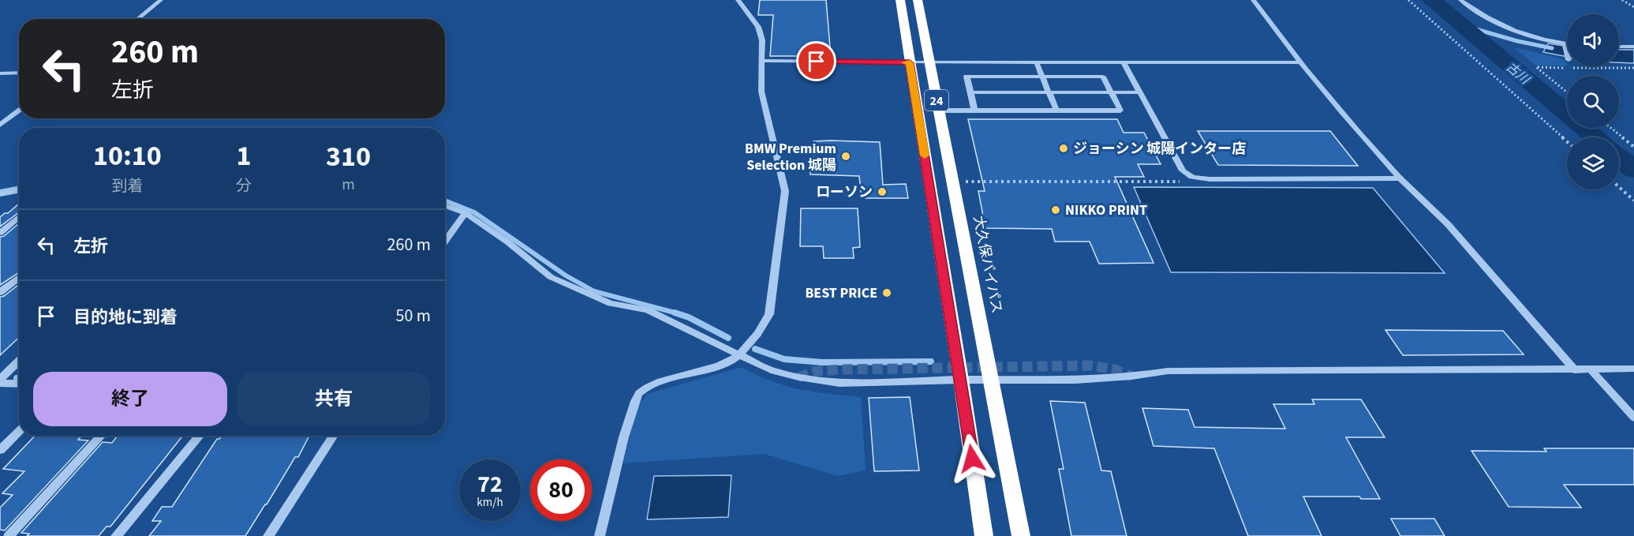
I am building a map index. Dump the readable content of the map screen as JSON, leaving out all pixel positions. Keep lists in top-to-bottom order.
{
  "streets": {
    "highway": ["24", "大久保バイパス"]
  },
  "water": ["古川"],
  "places": [
    "ジョーシン 城陽インター店",
    "BMW Premium Selection 城陽",
    "ローソン",
    "NIKKO PRINT",
    "BEST PRICE"
  ],
  "page": {
    "turn": ["260 m", "左折"],
    "eta": [
      "10:10",
      "到着",
      "1",
      "分",
      "310",
      "m"
    ],
    "list": [
      {
        "name": "左折",
        "value": "260 m"
      },
      {
        "name": "目的地に到着",
        "value": "50 m"
      }
    ],
    "buttons": ["終了", "共有"],
    "speed": "72 km/h",
    "limit": "80"
  }
}
